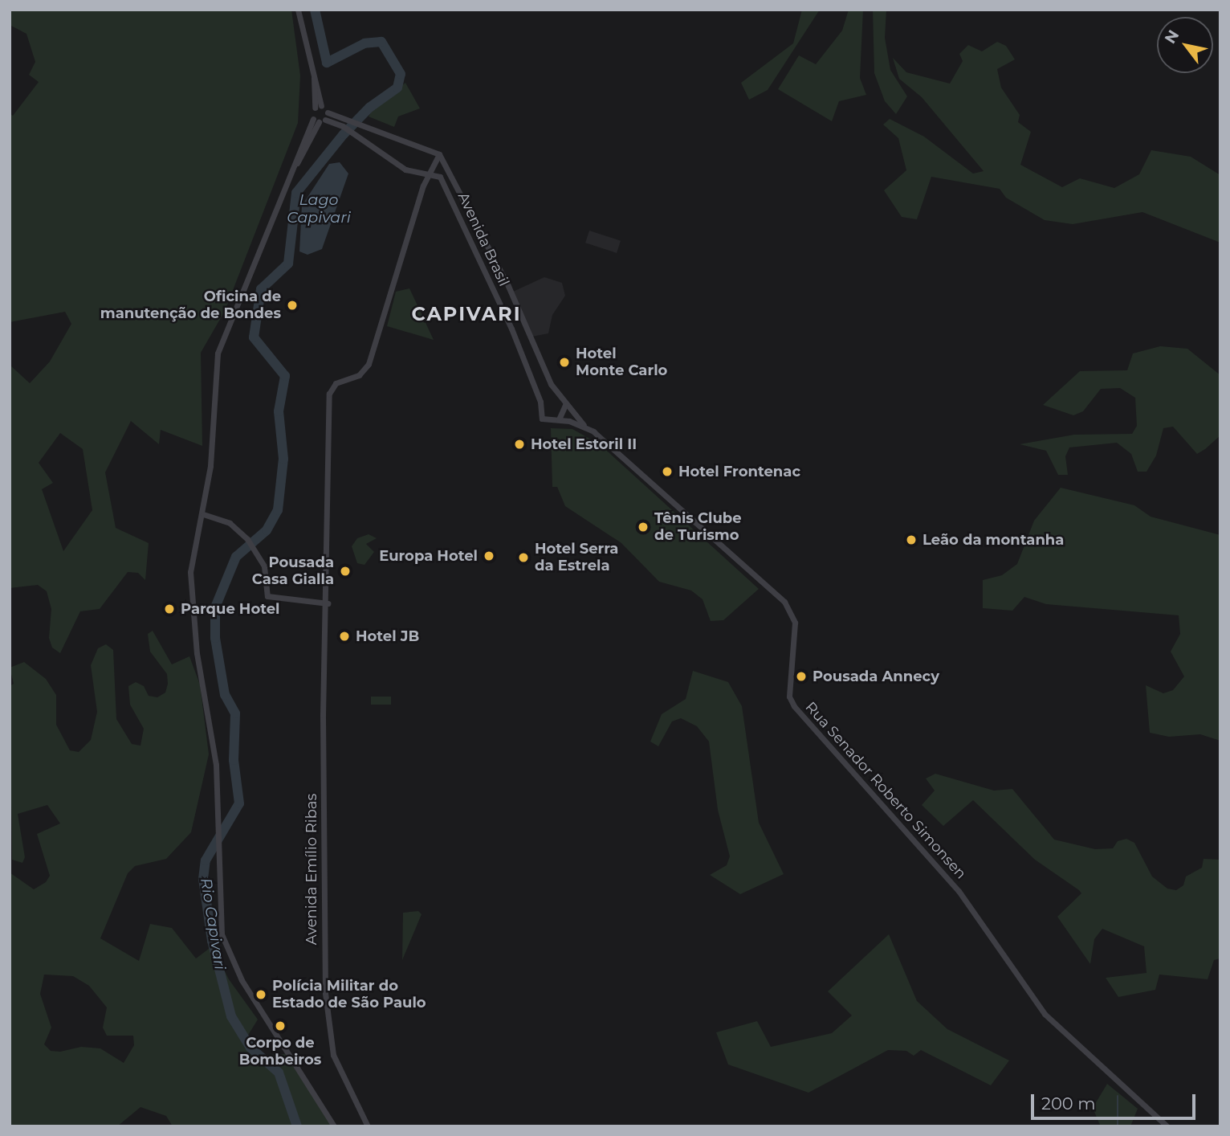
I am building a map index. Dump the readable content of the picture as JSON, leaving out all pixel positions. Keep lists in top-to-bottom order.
{
  "streets": {
    "street": ["Avenida Brasil", "Rua Senador Roberto Simonsen", "Avenida Emílio Ribas"]
  },
  "crossings": [
    ["Avenida Brasil", "Avenida Emílio Ribas"]
  ],
  "districts": ["CAPIVARI"],
  "water": ["Lago Capivari", "Rio Capivari"],
  "places": [
    "Oficina de manutenção de Bondes",
    "Hotel Monte Carlo",
    "Hotel Estoril II",
    "Hotel Frontenac",
    "Tênis Clube de Turismo",
    "Leão da montanha",
    "Europa Hotel",
    "Hotel Serra da Estrela",
    "Pousada Casa Gialla",
    "Parque Hotel",
    "Hotel JB",
    "Pousada Annecy",
    "Polícia Militar do Estado de São Paulo",
    "Corpo de Bombeiros"
  ],
  "scale_bar": "200 m",
  "north": "top left"
}
